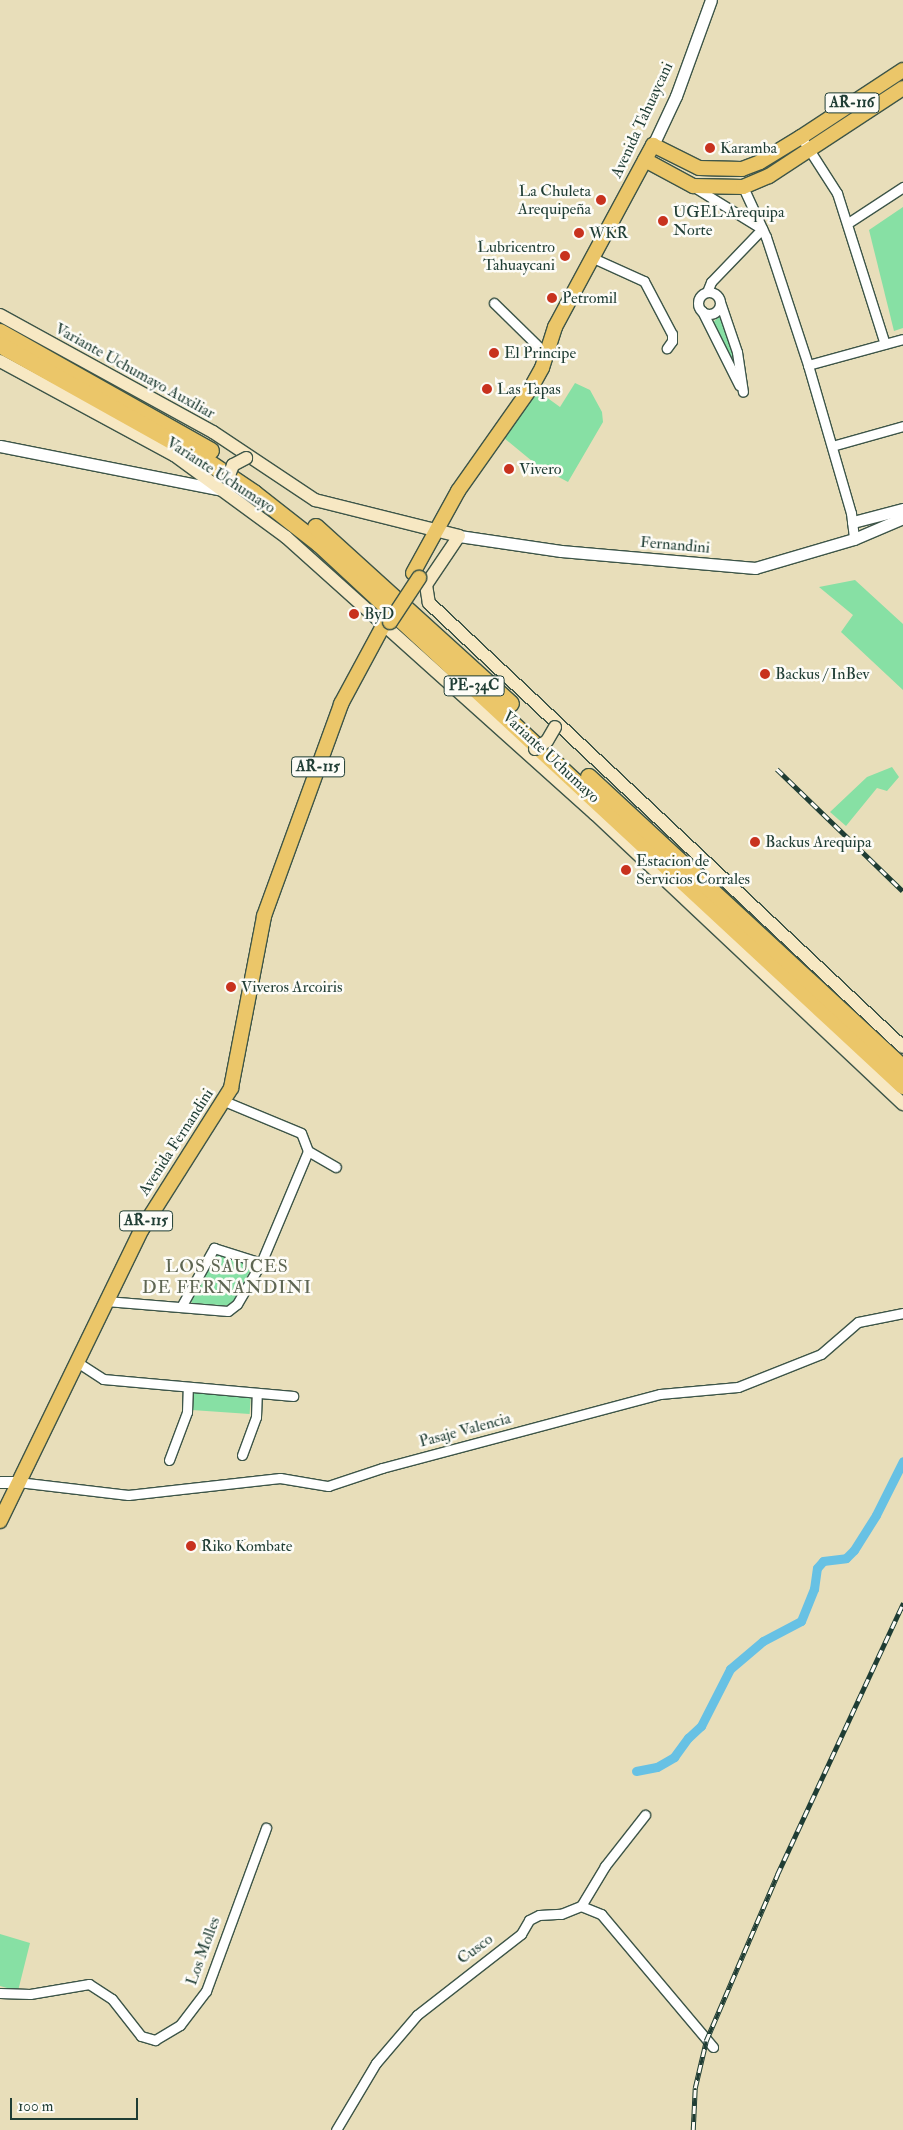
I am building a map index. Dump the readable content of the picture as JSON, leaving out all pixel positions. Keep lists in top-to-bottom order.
{
  "streets": {
    "highway": ["Variante Uchumayo", "PE-34C"],
    "main road": [
      "AR-116",
      "Avenida Tahuaycani",
      "Variante Uchumayo Auxiliar",
      "AR-115",
      "Avenida Fernandini"
    ],
    "street": [
      "Fernandini",
      "Pasaje Valencia",
      "Cusco",
      "Los Molles"
    ]
  },
  "crossings": [
    ["AR-116", "Avenida Tahuaycani"],
    ["Avenida Tahuaycani", "Variante Uchumayo"],
    ["Avenida Tahuaycani", "Fernandini"],
    ["Avenida Tahuaycani", "Avenida Fernandini"],
    ["Variante Uchumayo Auxiliar", "Variante Uchumayo"],
    ["Variante Uchumayo", "Fernandini"],
    ["Variante Uchumayo", "Avenida Fernandini"],
    ["Avenida Fernandini", "Pasaje Valencia"]
  ],
  "districts": ["LOS SAUCES DE FERNANDINI"],
  "places": [
    "Karamba",
    "La Chuleta Arequipeña",
    "UGEL Arequipa Norte",
    "WKR",
    "Lubricentro Tahuaycani",
    "Petromil",
    "El Principe",
    "Las Tapas",
    "Vivero",
    "ByD",
    "Backus / InBev",
    "Backus Arequipa",
    "Estacion de Servicios Corrales",
    "Viveros Arcoiris",
    "Riko Kombate"
  ],
  "scale_bar": "100 m"
}
